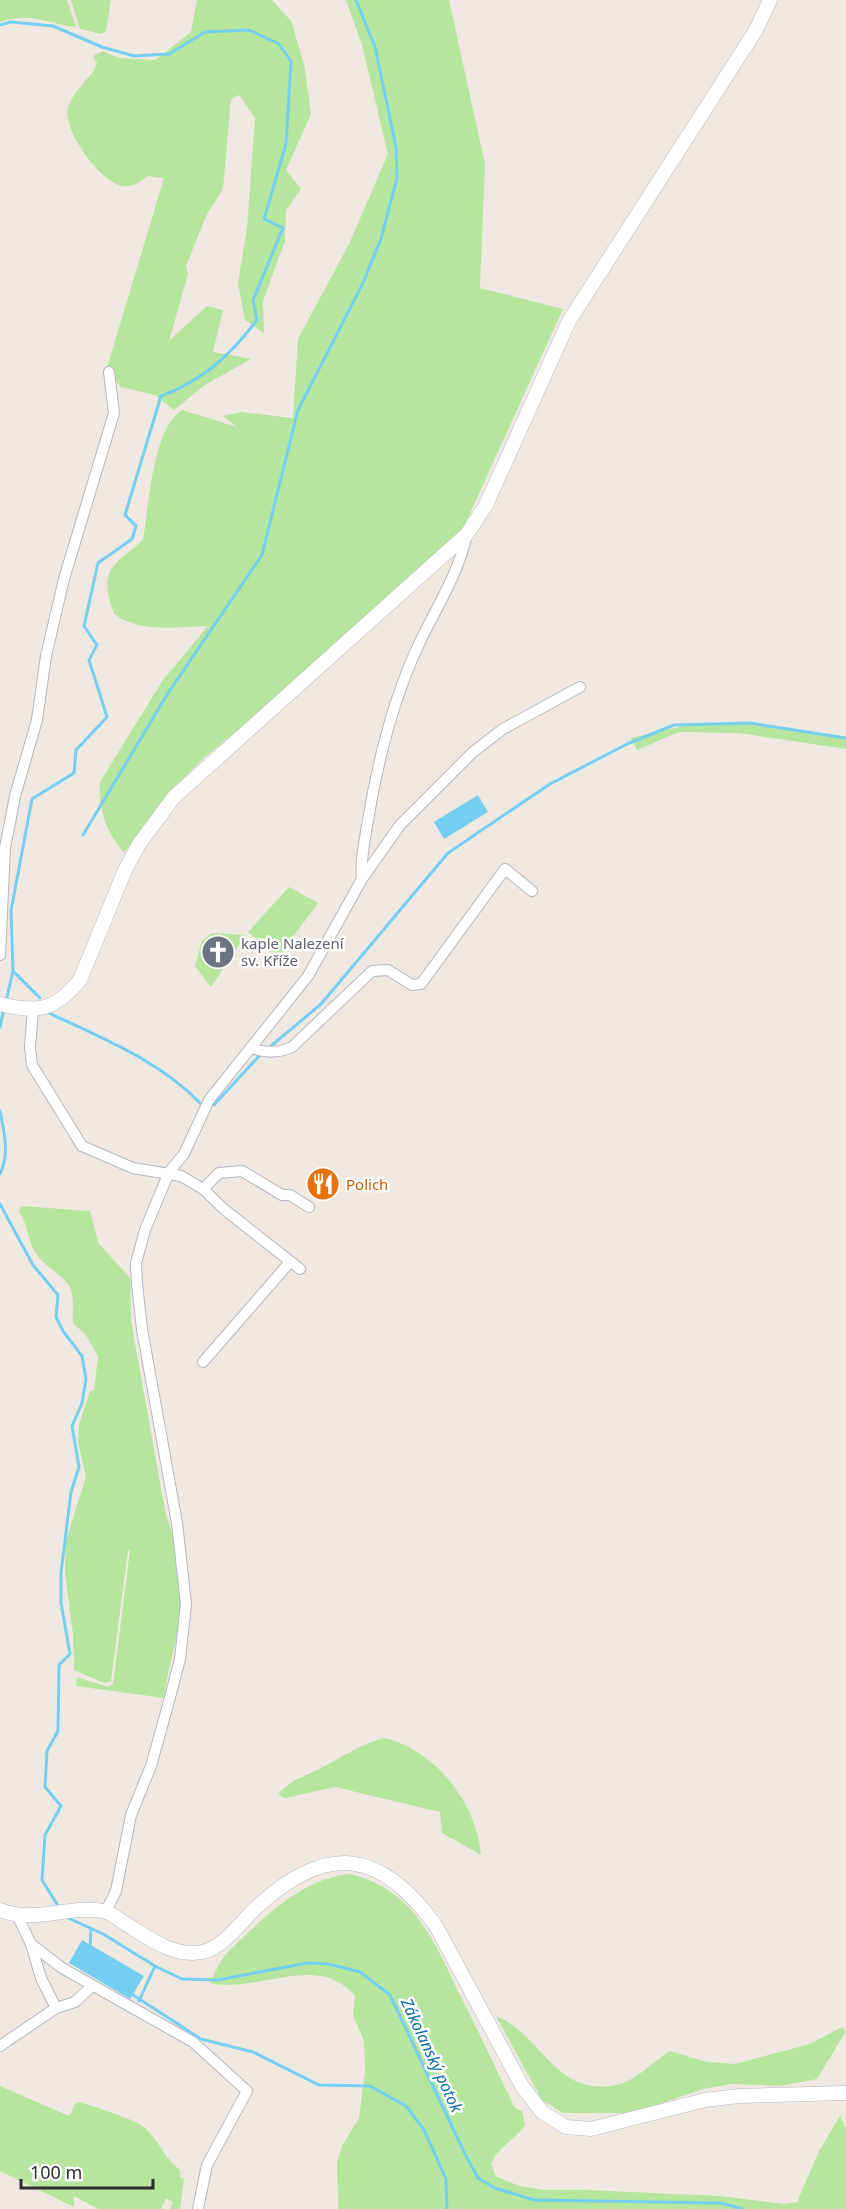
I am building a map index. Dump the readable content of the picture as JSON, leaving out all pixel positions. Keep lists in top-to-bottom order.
{
  "water": ["Zákolanský potok"],
  "places": {
    "church": ["kaple Nalezení sv. Kříže"],
    "restaurant": ["Polich"]
  },
  "scale_bar": "100 m"
}
